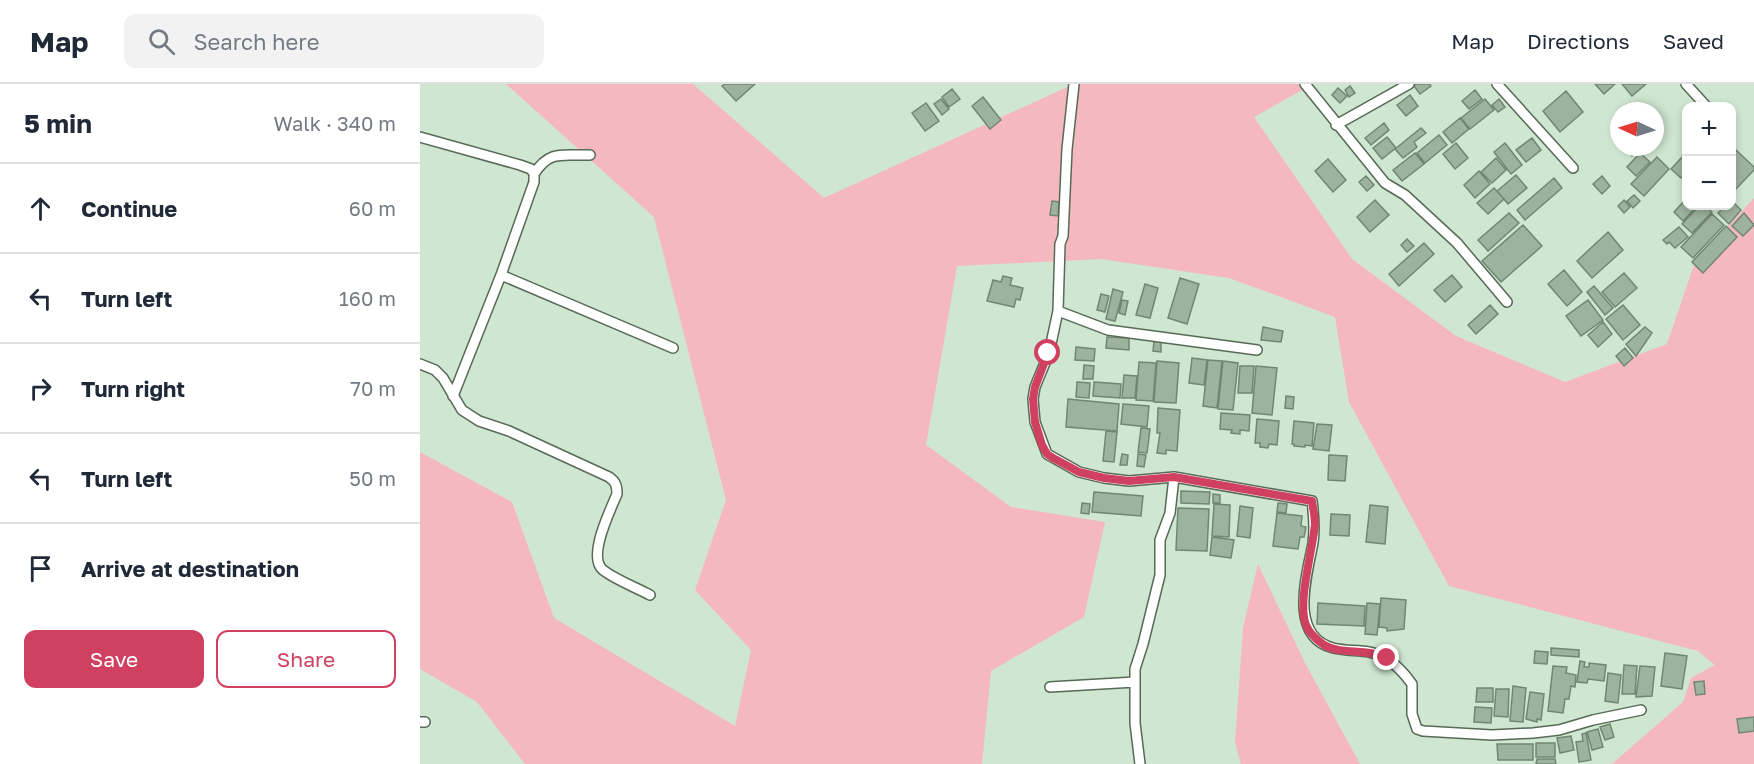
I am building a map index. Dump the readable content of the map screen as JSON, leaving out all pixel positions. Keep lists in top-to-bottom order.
{
  "north": "left",
  "page": {
    "header": "Map",
    "search": "Search here",
    "nav": ["Map", "Directions", "Saved"],
    "heading": ["5 min", "Walk · 340 m"],
    "map_buttons": ["+", "−"],
    "list": [
      ["Continue", "60 m"],
      ["Turn left", "160 m"],
      ["Turn right", "70 m"],
      ["Turn left", "50 m"],
      "Arrive at destination"
    ],
    "buttons": ["Save", "Share"]
  }
}
